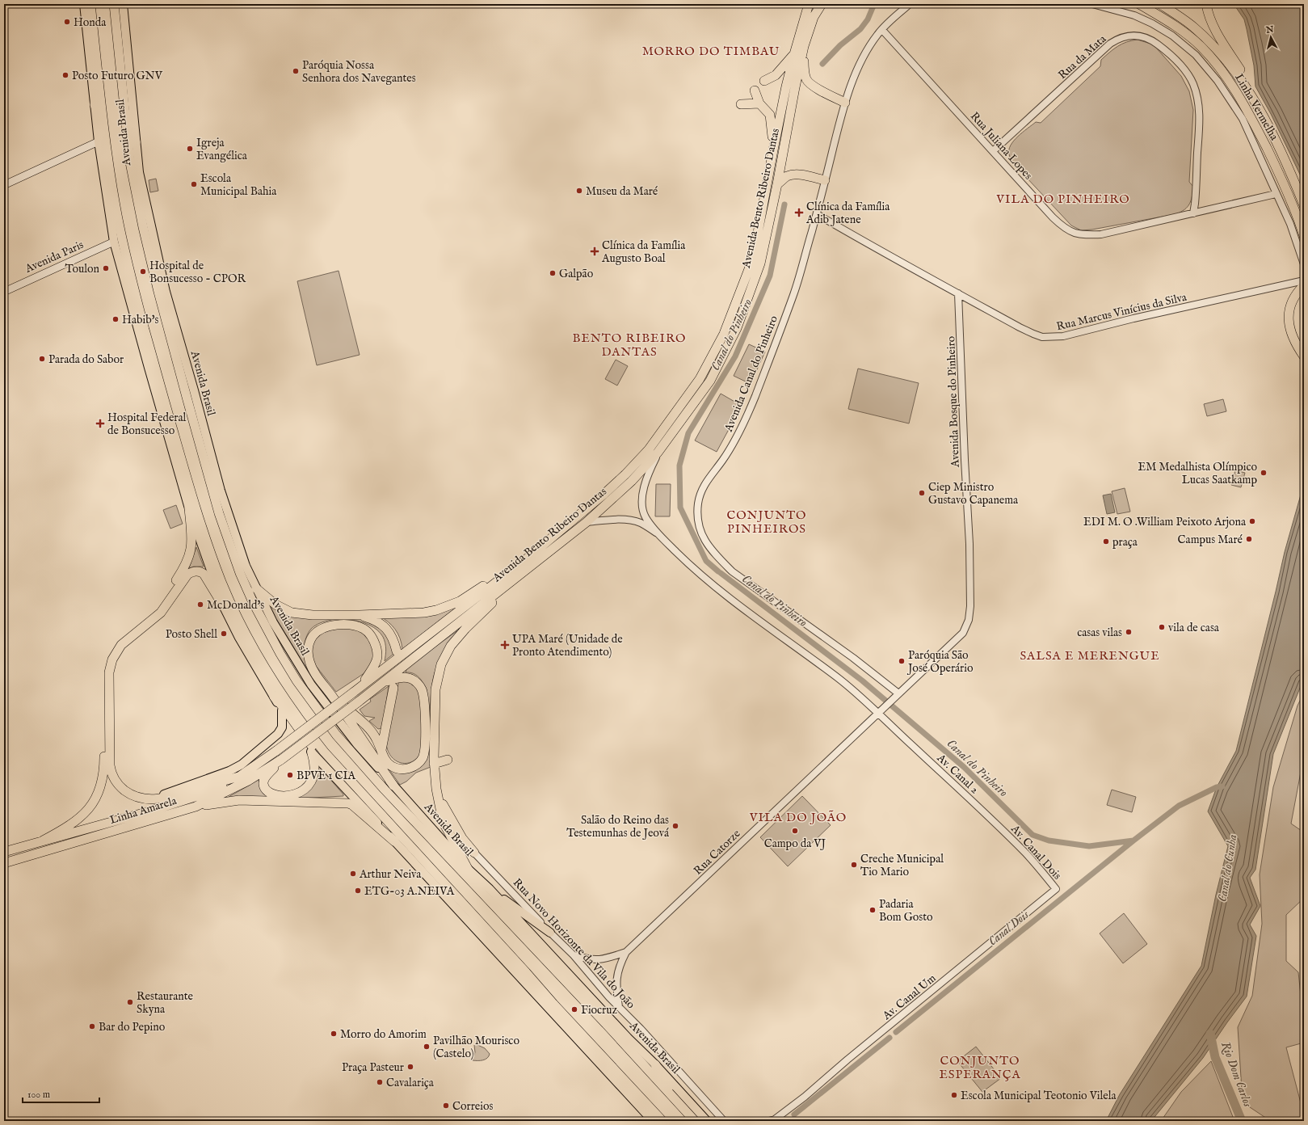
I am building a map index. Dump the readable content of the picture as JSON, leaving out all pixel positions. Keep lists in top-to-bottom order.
{
  "streets": {
    "highway": [
      "Linha Vermelha",
      "Avenida Brasil",
      "Avenida Bento Ribeiro Dantas",
      "Linha Amarela"
    ],
    "main road": ["Avenida Paris"],
    "street": [
      "Rua da Mata",
      "Rua Juliana Lopes",
      "Rua Marcus Vinícius da Silva",
      "Avenida Canal do Pinheiro",
      "Avenida Bosque do Pinheiro",
      "Av. Canal 2",
      "Rua Catorze",
      "Av. Canal Dois",
      "Rua Novo Horizonte da Vila do João",
      "Av. Canal Um"
    ]
  },
  "crossings": [
    ["Rua da Mata", "Rua Juliana Lopes"],
    ["Rua Juliana Lopes", "Avenida Canal do Pinheiro"],
    ["Avenida Bento Ribeiro Dantas", "Linha Amarela"],
    ["Rua Marcus Vinícius da Silva", "Avenida Canal do Pinheiro"],
    ["Rua Marcus Vinícius da Silva", "Avenida Bosque do Pinheiro"],
    ["Avenida Canal do Pinheiro", "Avenida Bosque do Pinheiro"],
    ["Avenida Bosque do Pinheiro", "Rua Catorze"],
    ["Av. Canal 2", "Rua Catorze"],
    ["Av. Canal 2", "Av. Canal Dois"],
    ["Rua Catorze", "Rua Novo Horizonte da Vila do João"],
    ["Av. Canal Dois", "Av. Canal Um"]
  ],
  "districts": [
    "MORRO DO TIMBAU",
    "VILA DO PINHEIRO",
    "BENTO RIBEIRO DANTAS",
    "CONJUNTO PINHEIROS",
    "SALSA E MERENGUE",
    "VILA DO JOÃO",
    "CONJUNTO ESPERANÇA"
  ],
  "water": [
    "Canal do Pinheiro",
    "Canal do Cunha",
    "Canal Dois",
    "Rio Dom Carlos"
  ],
  "places": {
    "other": [
      "Honda",
      "Paróquia Nossa Senhora dos Navegantes",
      "Posto Futuro GNV",
      "Igreja Evangélica",
      "Escola Municipal Bahia",
      "Museu da Maré",
      "Toulon",
      "Hospital de Bonsucesso - CPOR",
      "Galpão",
      "Habib's",
      "Parada do Sabor",
      "EM Medalhista Olímpico Lucas Saatkamp",
      "Ciep Ministro Gustavo Capanema",
      "EDI M. O .William Peixoto Arjona",
      "Campus Maré",
      "praça",
      "McDonald's",
      "vila de casa",
      "casas vilas",
      "Posto Shell",
      "Paróquia São José Operário",
      "BPVE 1 CIA",
      "Salão do Reino das Testemunhas de Jeová",
      "Campo da VJ",
      "Creche Municipal Tio Mario",
      "Arthur Neiva",
      "ETG-03 A.NEIVA",
      "Padaria Bom Gosto",
      "Restaurante Skyna",
      "Fiocruz",
      "Bar do Pepino",
      "Morro do Amorim",
      "Pavilhão Mourisco (Castelo)",
      "Praça Pasteur",
      "Cavalariça",
      "Escola Municipal Teotonio Vilela",
      "Correios"
    ],
    "health": [
      "Clínica da Família Adib Jatene",
      "Clínica da Família Augusto Boal",
      "Hospital Federal de Bonsucesso",
      "UPA Maré (Unidade de Pronto Atendimento)"
    ]
  },
  "scale_bar": "100 m",
  "north": "top"
}
